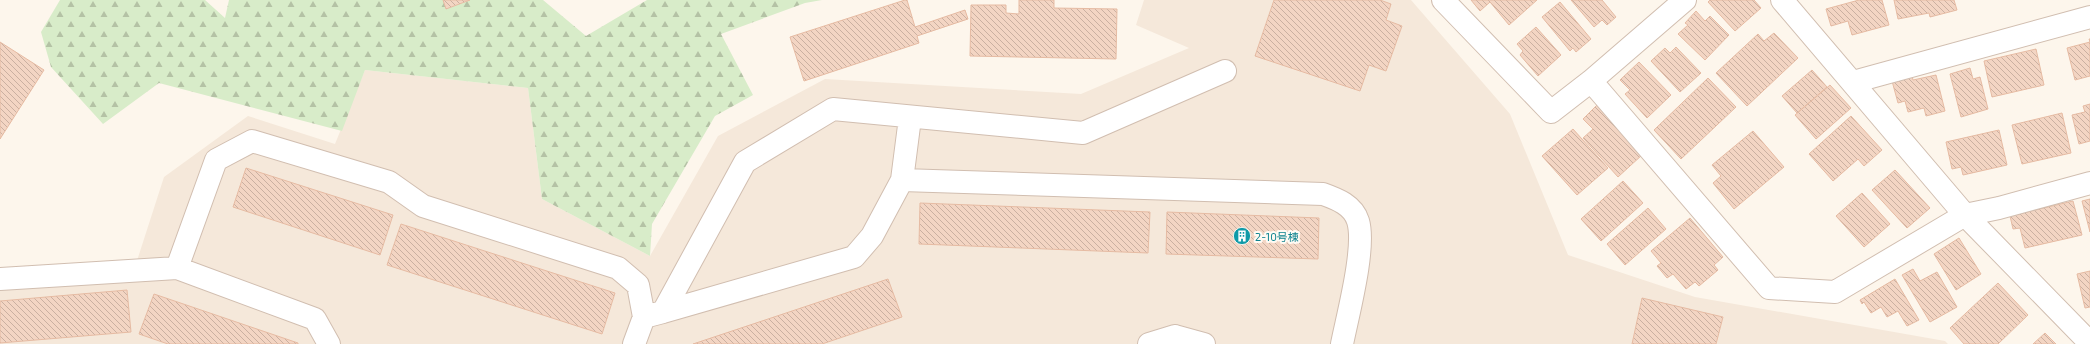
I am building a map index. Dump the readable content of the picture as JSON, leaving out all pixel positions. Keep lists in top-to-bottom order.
{
  "places": {
    "building": ["2-10号棟"]
  }
}
